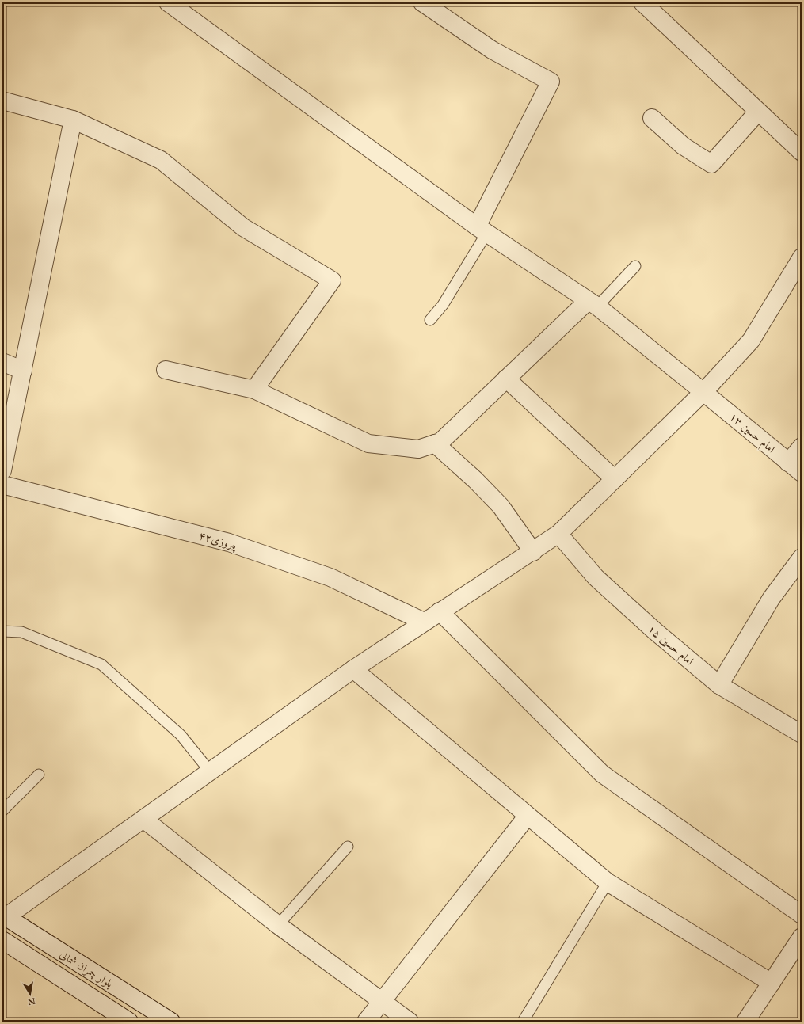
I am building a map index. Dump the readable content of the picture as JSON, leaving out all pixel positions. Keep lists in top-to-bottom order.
{
  "streets": {
    "street": [
      "امام حسین ۱۳",
      "پیروزی۴۲",
      "امام حسین ۱۵",
      "بلوار چمران شمالی"
    ]
  },
  "north": "bottom"
}
